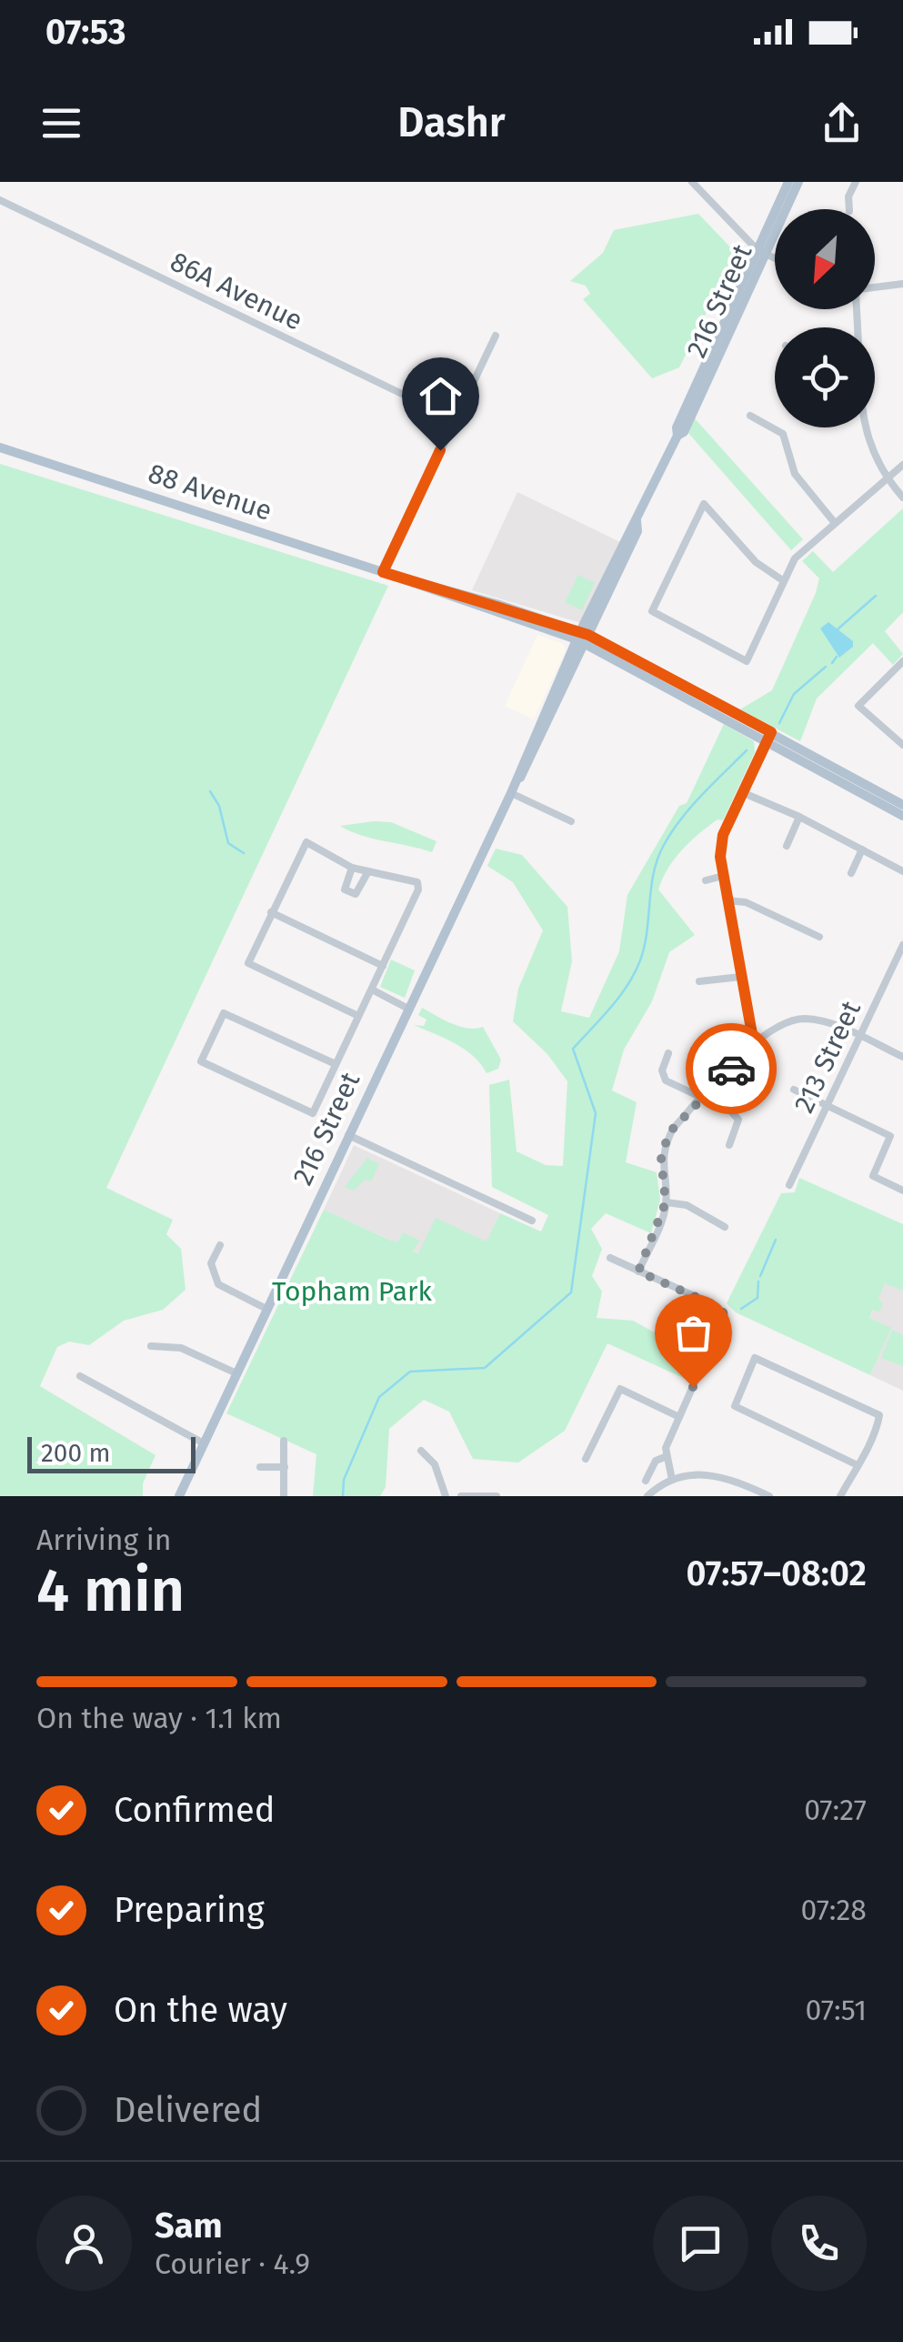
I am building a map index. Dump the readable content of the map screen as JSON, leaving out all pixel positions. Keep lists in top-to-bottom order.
{
  "streets": {
    "main road": ["216 Street", "88 Avenue"],
    "street": ["86A Avenue", "213 Street"]
  },
  "crossings": [
    ["216 Street", "88 Avenue"]
  ],
  "parks": ["Topham Park"],
  "scale_bar": "200 m",
  "north": "bottom left",
  "page": {
    "status": "07:53",
    "header": "Dashr",
    "scale": "200 m",
    "heading": ["4 min", "Arriving in", "07:57–08:02"],
    "panel": ["Sam", "Courier · 4.9"],
    "bar": "On the way · 1.1 km",
    "list": [
      ["Confirmed", "07:27"],
      ["Preparing", "07:28"],
      ["On the way", "07:51"],
      "Delivered"
    ]
  }
}
